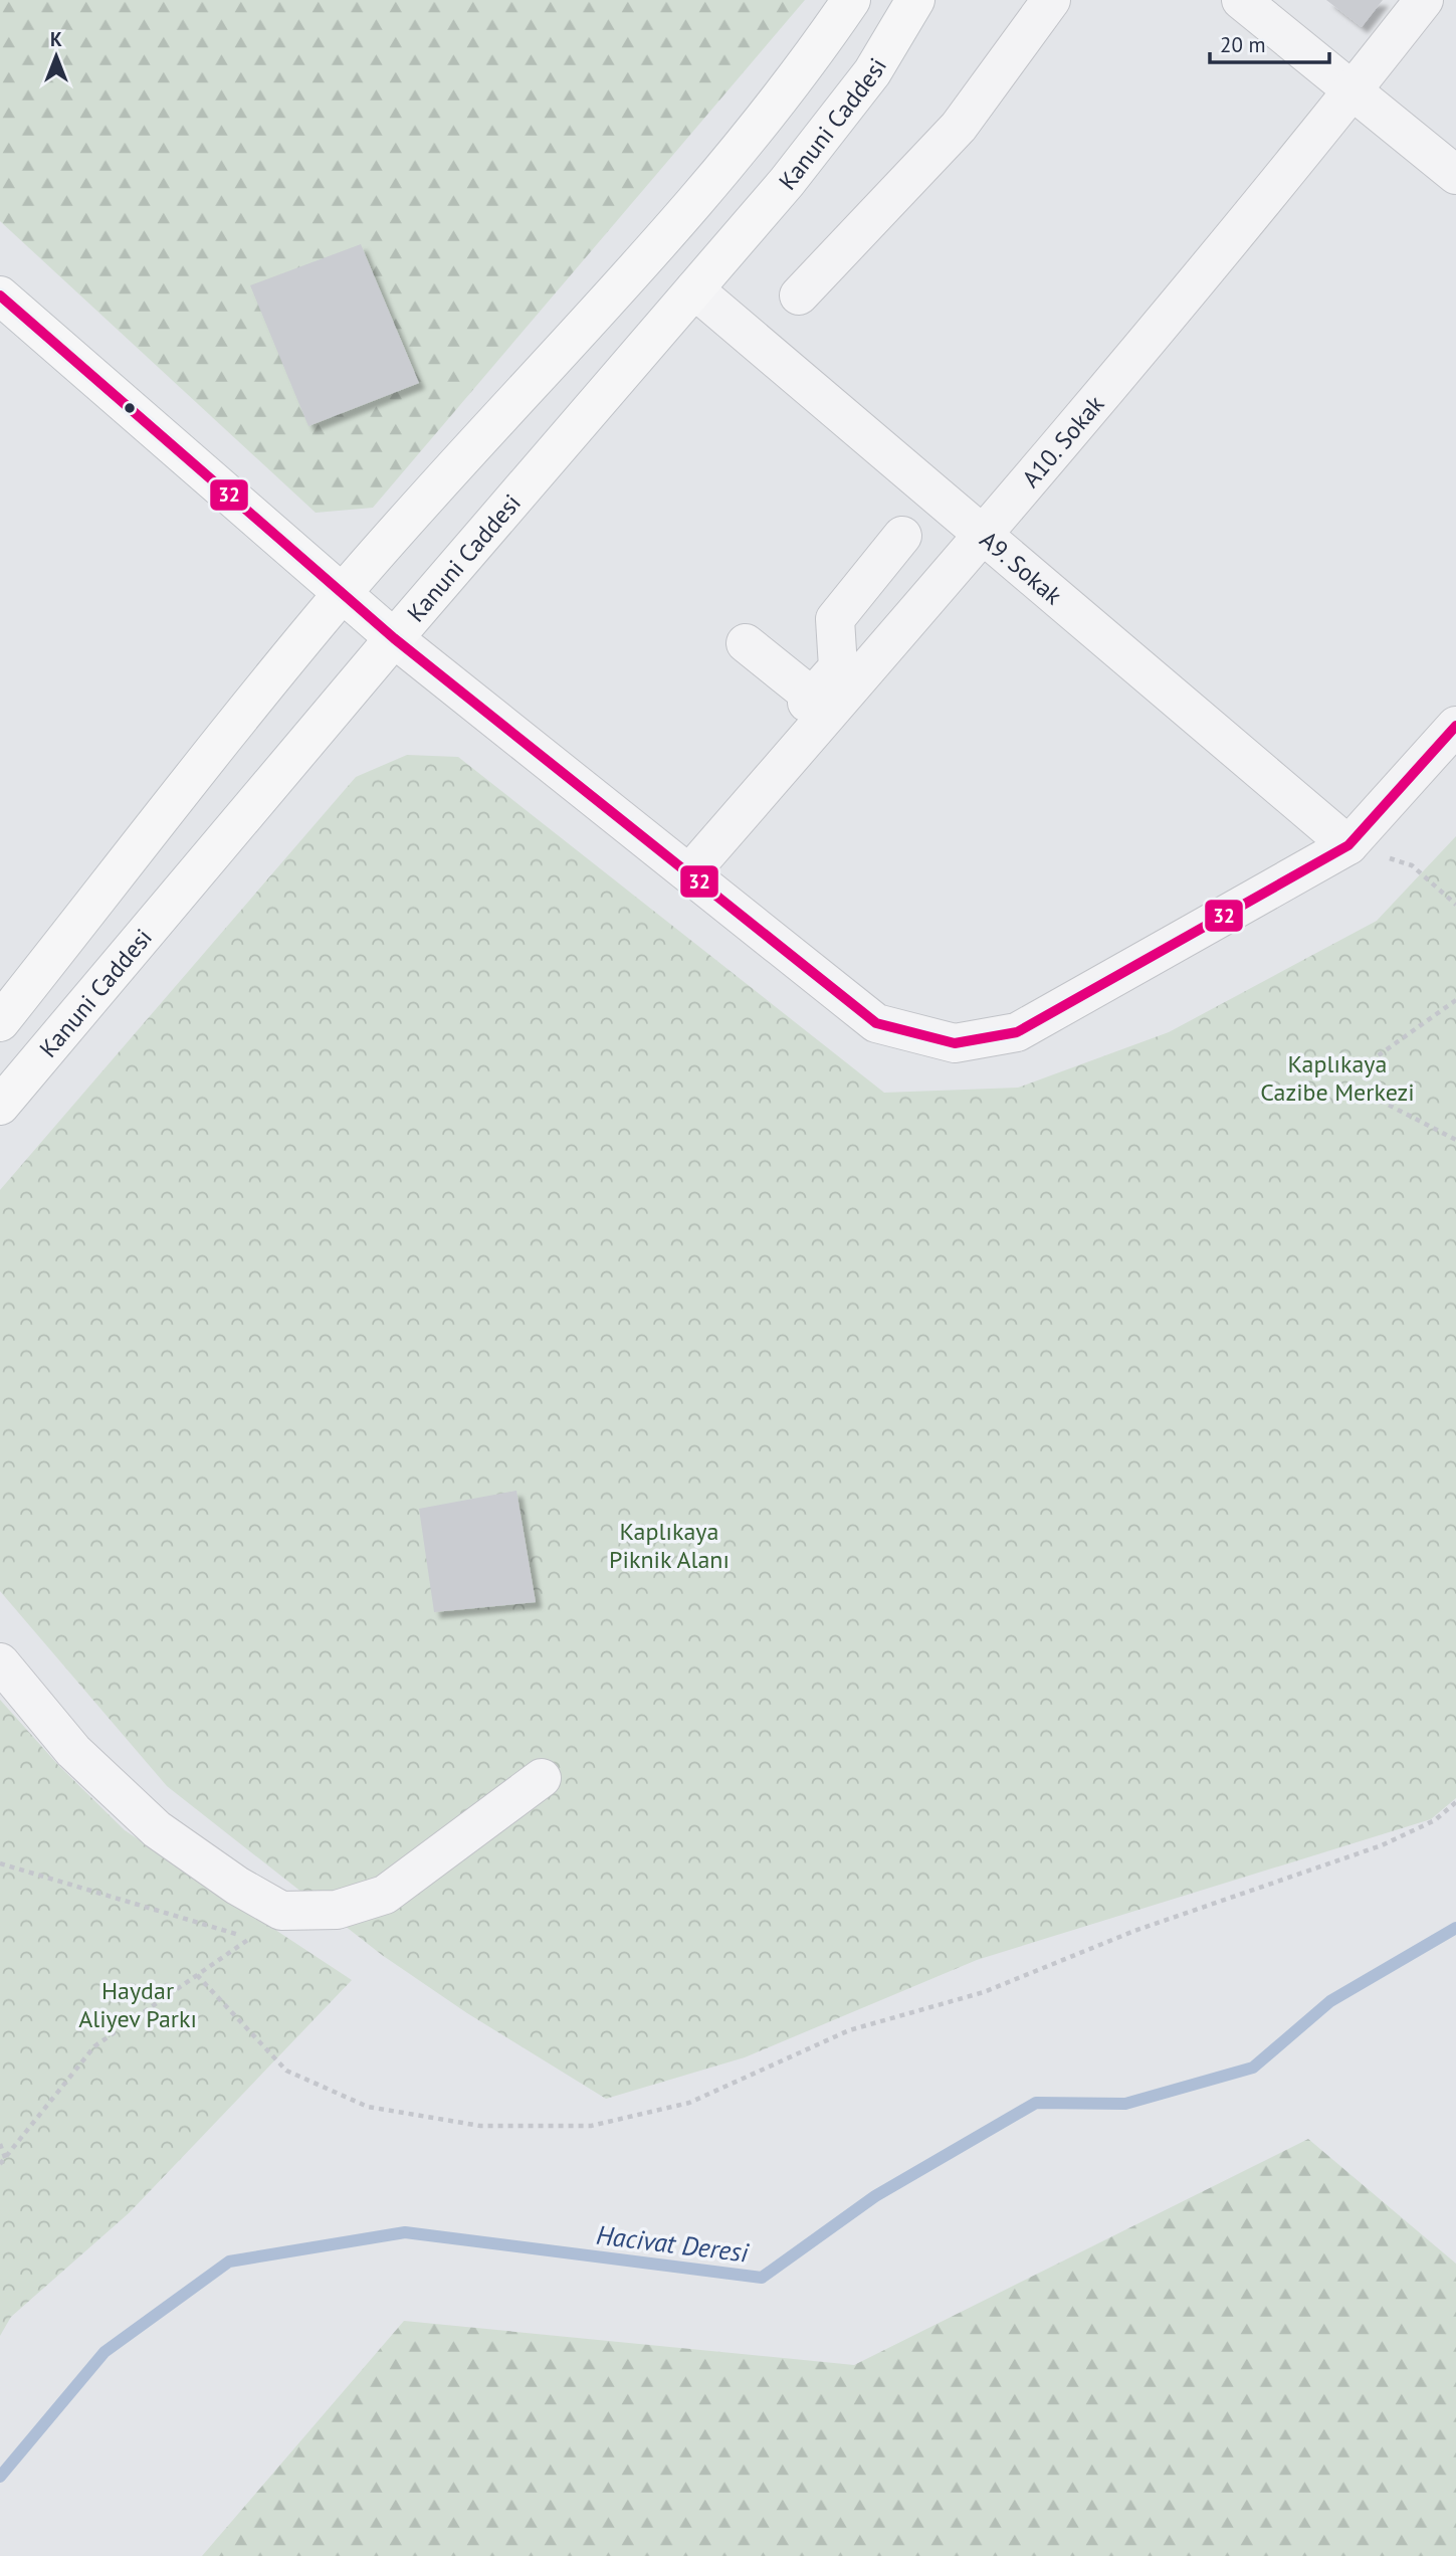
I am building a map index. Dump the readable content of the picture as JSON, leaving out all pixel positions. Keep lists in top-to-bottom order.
{
  "streets": {
    "main road": ["Kanuni Caddesi"],
    "street": ["A10. Sokak", "A9. Sokak"]
  },
  "crossings": [
    ["Kanuni Caddesi", "A9. Sokak"],
    ["A10. Sokak", "A9. Sokak"]
  ],
  "water": ["Hacivat Deresi"],
  "parks": ["Kaplıkaya Cazibe Merkezi", "Kaplıkaya Piknik Alanı", "Haydar Aliyev Parkı"],
  "lines": ["transit line 32"],
  "scale_bar": "20 m",
  "north": "top"
}
